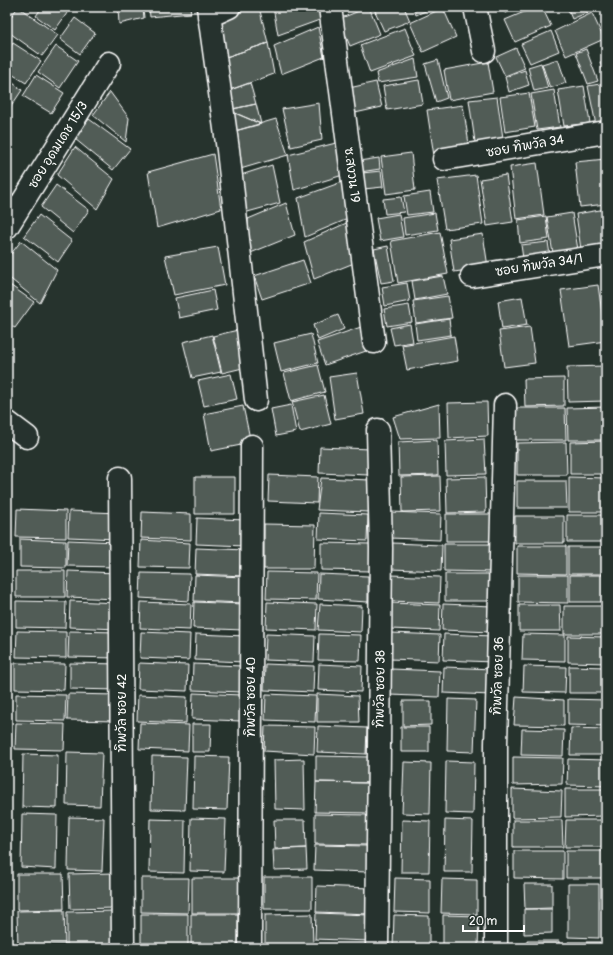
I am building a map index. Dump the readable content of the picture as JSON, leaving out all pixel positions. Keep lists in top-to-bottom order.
{
  "streets": {
    "street": [
      "ซอย อุดมเดช 15/3",
      "ซอย ทิพวัล 34",
      "ซ.สงวน 19",
      "ซอย ทิพวัล 34/1",
      "ทิพวัล ซอย 36",
      "ทิพวัล ซอย 38",
      "ทิพวัล ซอย 40",
      "ทิพวัล ซอย 42"
    ]
  },
  "scale_bar": "20 m"
}
